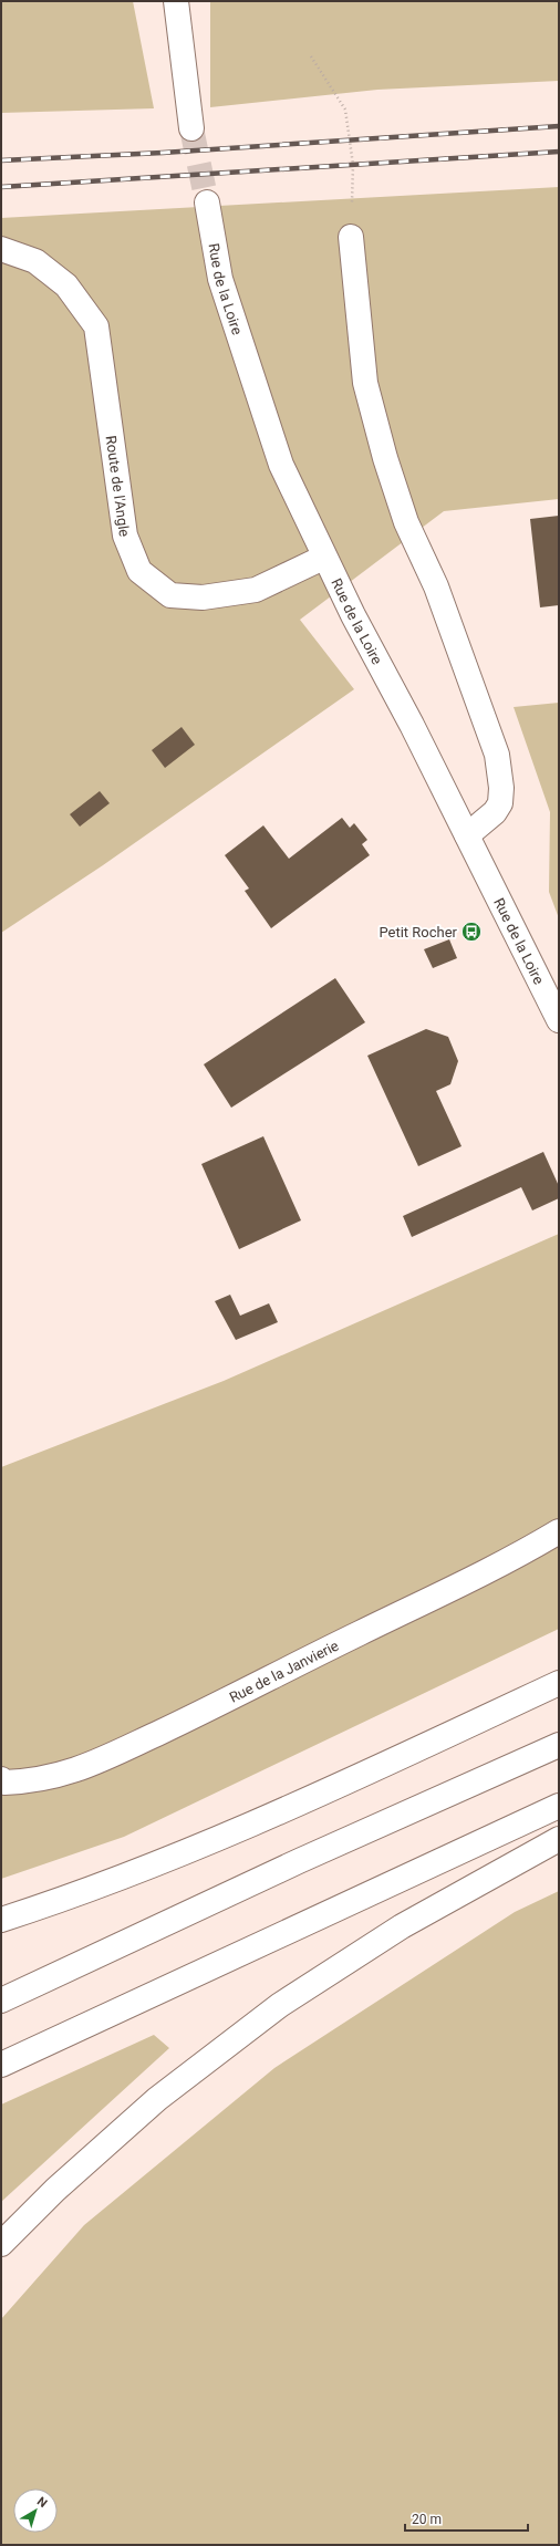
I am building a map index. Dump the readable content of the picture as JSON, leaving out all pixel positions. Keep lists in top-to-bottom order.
{
  "streets": {
    "main road": ["Rue de la Loire", "Route de l'Angle", "Rue de la Janvierie"]
  },
  "crossings": [
    ["Rue de la Loire", "Route de l'Angle"]
  ],
  "places": {
    "bus stop": ["Petit Rocher"]
  },
  "scale_bar": "20 m",
  "north": "top right"
}
